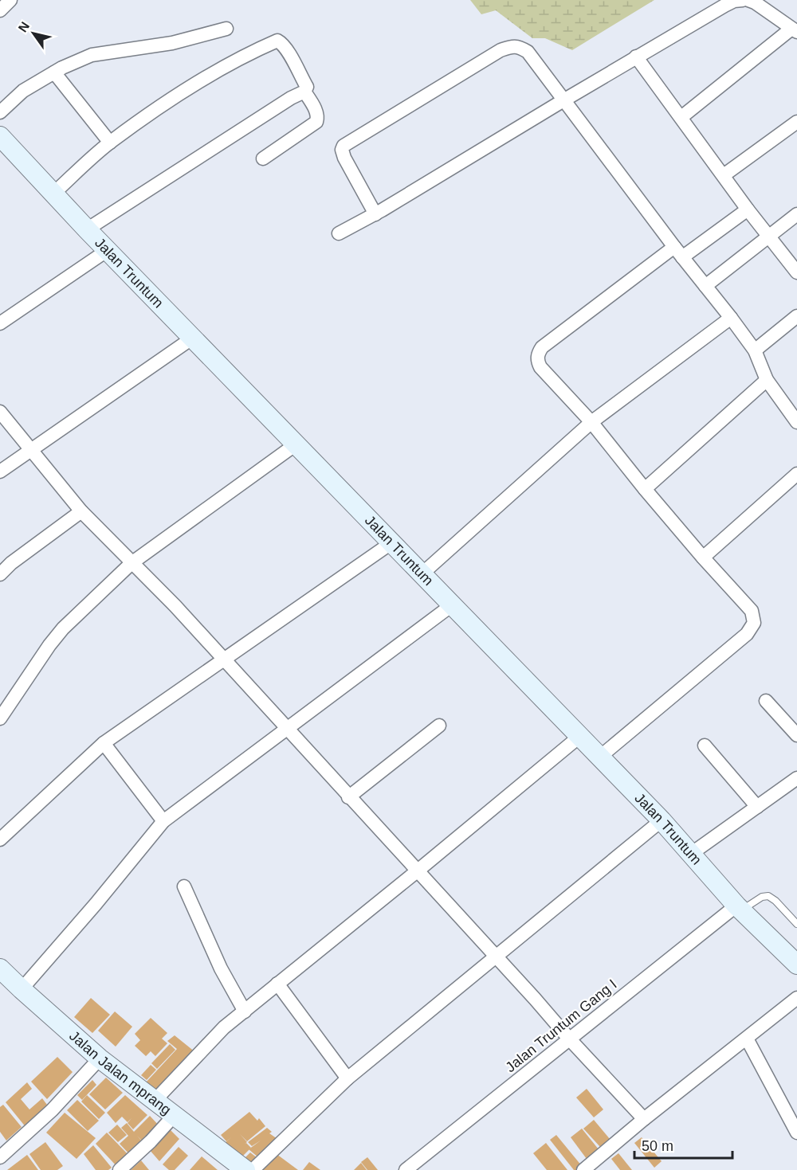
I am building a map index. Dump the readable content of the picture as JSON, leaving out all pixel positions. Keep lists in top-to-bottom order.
{
  "streets": {
    "street": ["Jalan Truntum", "Jalan Truntum Gang I", "Jalan Jalan mprang"]
  },
  "crossings": [
    ["Jalan Truntum", "Jalan Truntum Gang I"]
  ],
  "scale_bar": "50 m",
  "north": "top left"
}
